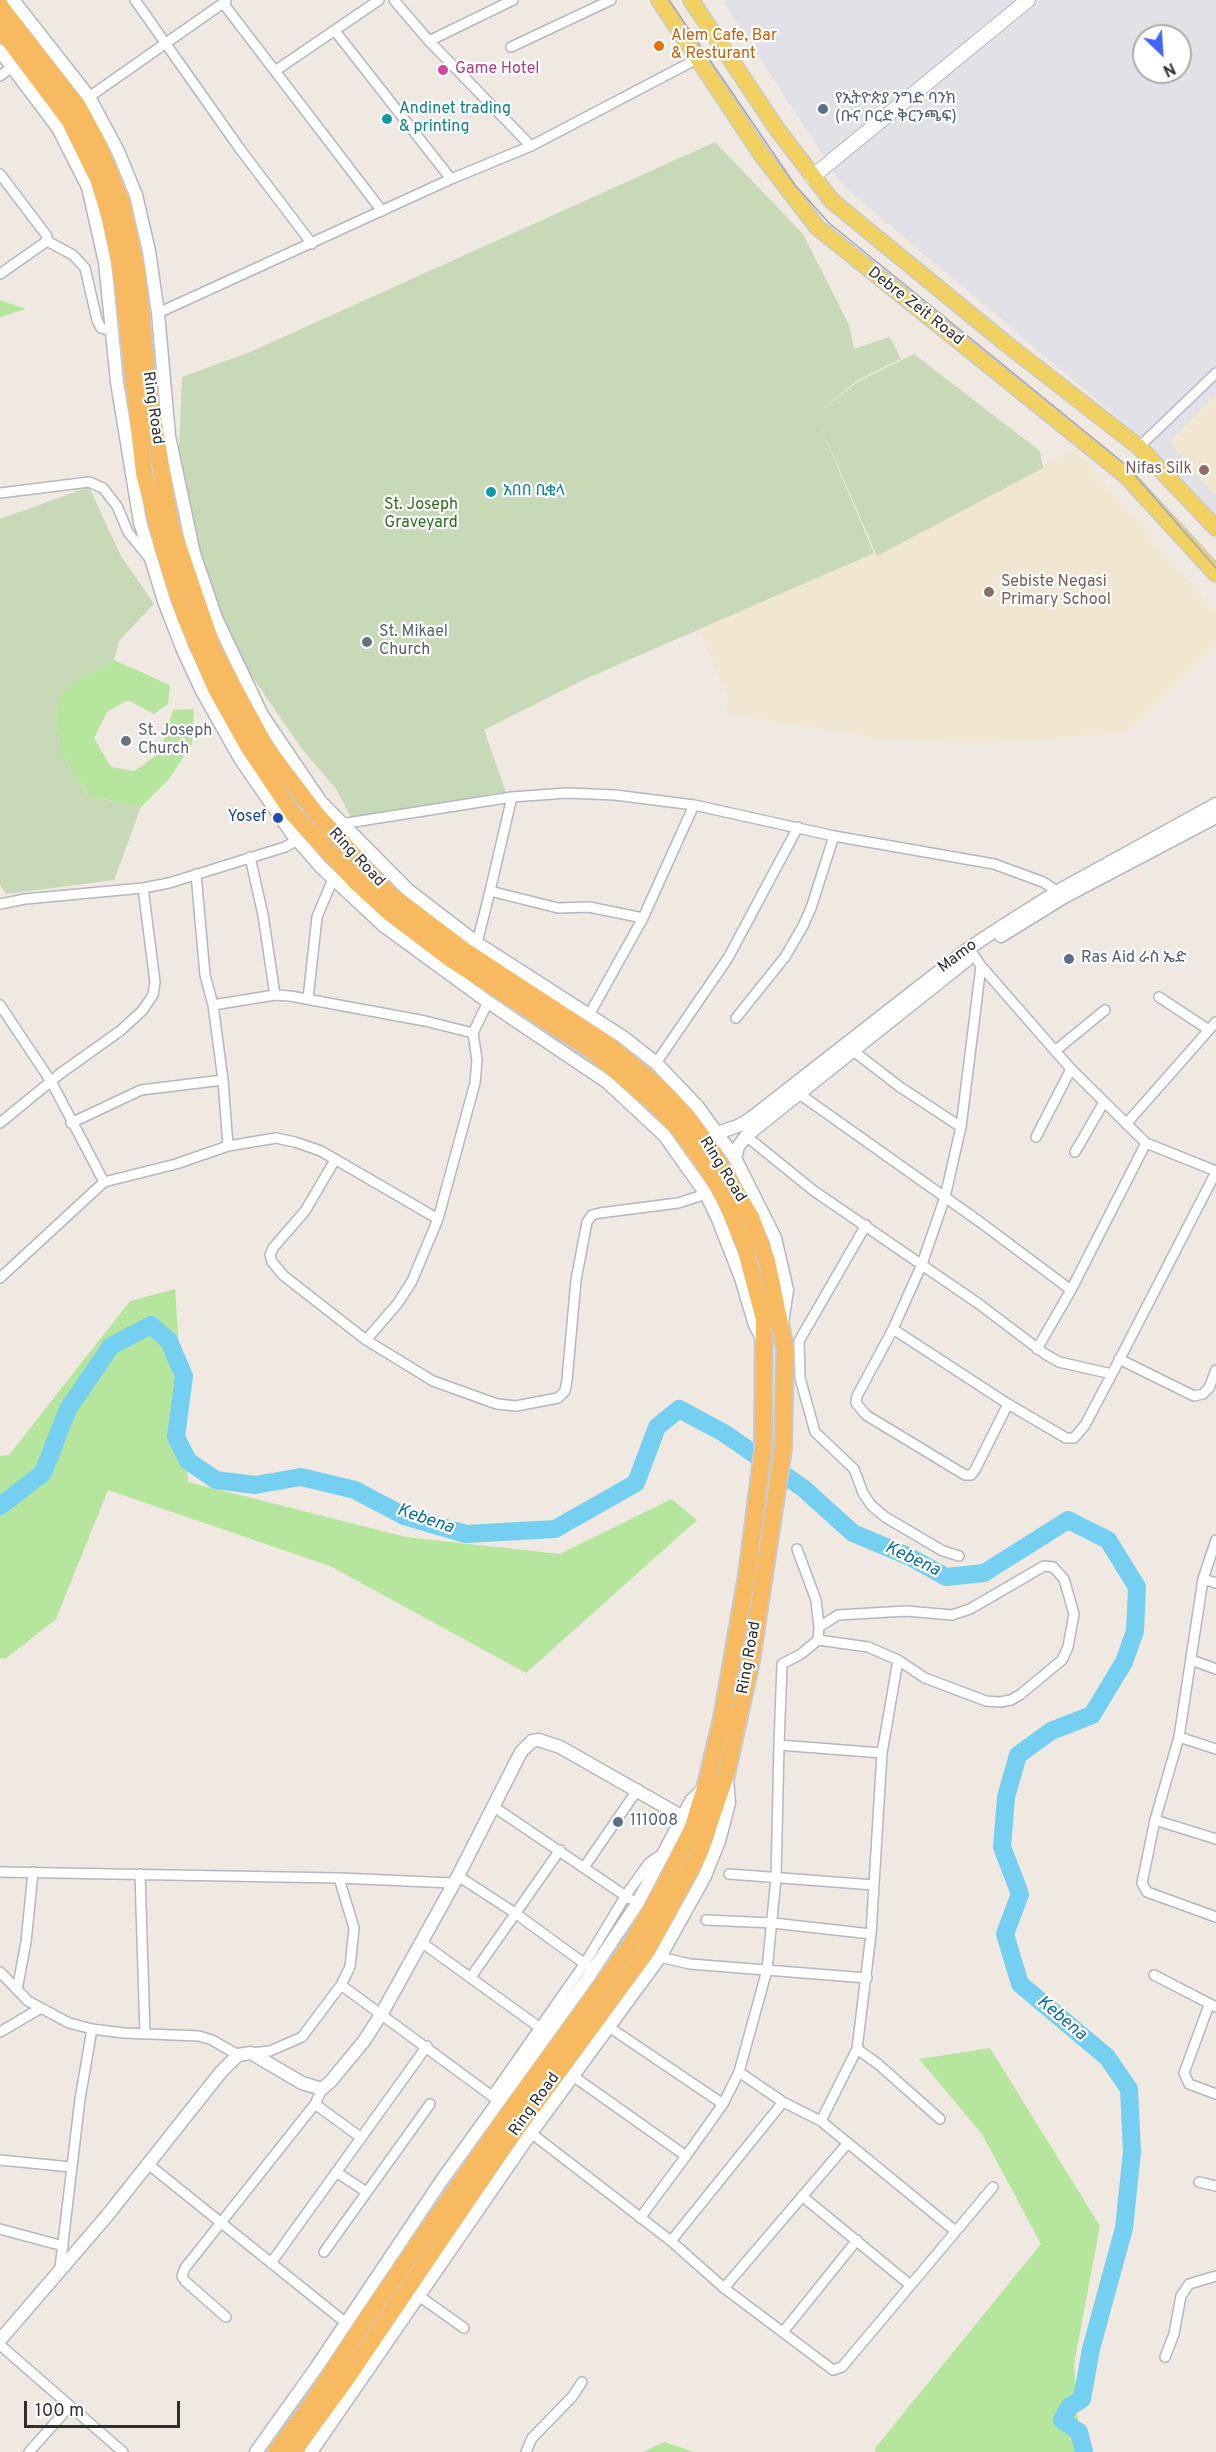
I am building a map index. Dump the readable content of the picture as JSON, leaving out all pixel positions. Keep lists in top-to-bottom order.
{
  "streets": {
    "highway": ["Ring Road"],
    "main road": ["Debre Zeit Road"],
    "street": ["Mamo"]
  },
  "water": ["Kebena"],
  "parks": ["St. Joseph Graveyard"],
  "places": [
    "Alem Cafe, Bar & Resturant",
    "Game Hotel",
    "የኢትዮጵያ ንግድ ባንክ (ቡና ቦርድ ቅርንጫፍ)",
    "Andinet trading & printing",
    "Nifas Silk",
    "አበበ ቢቂላ",
    "Sebiste Negasi Primary School",
    "St. Mikael Church",
    "St. Joseph Church",
    "Yosef",
    "Ras Aid ራስ ኤድ",
    "111008"
  ],
  "scale_bar": "100 m",
  "north": "bottom right"
}
